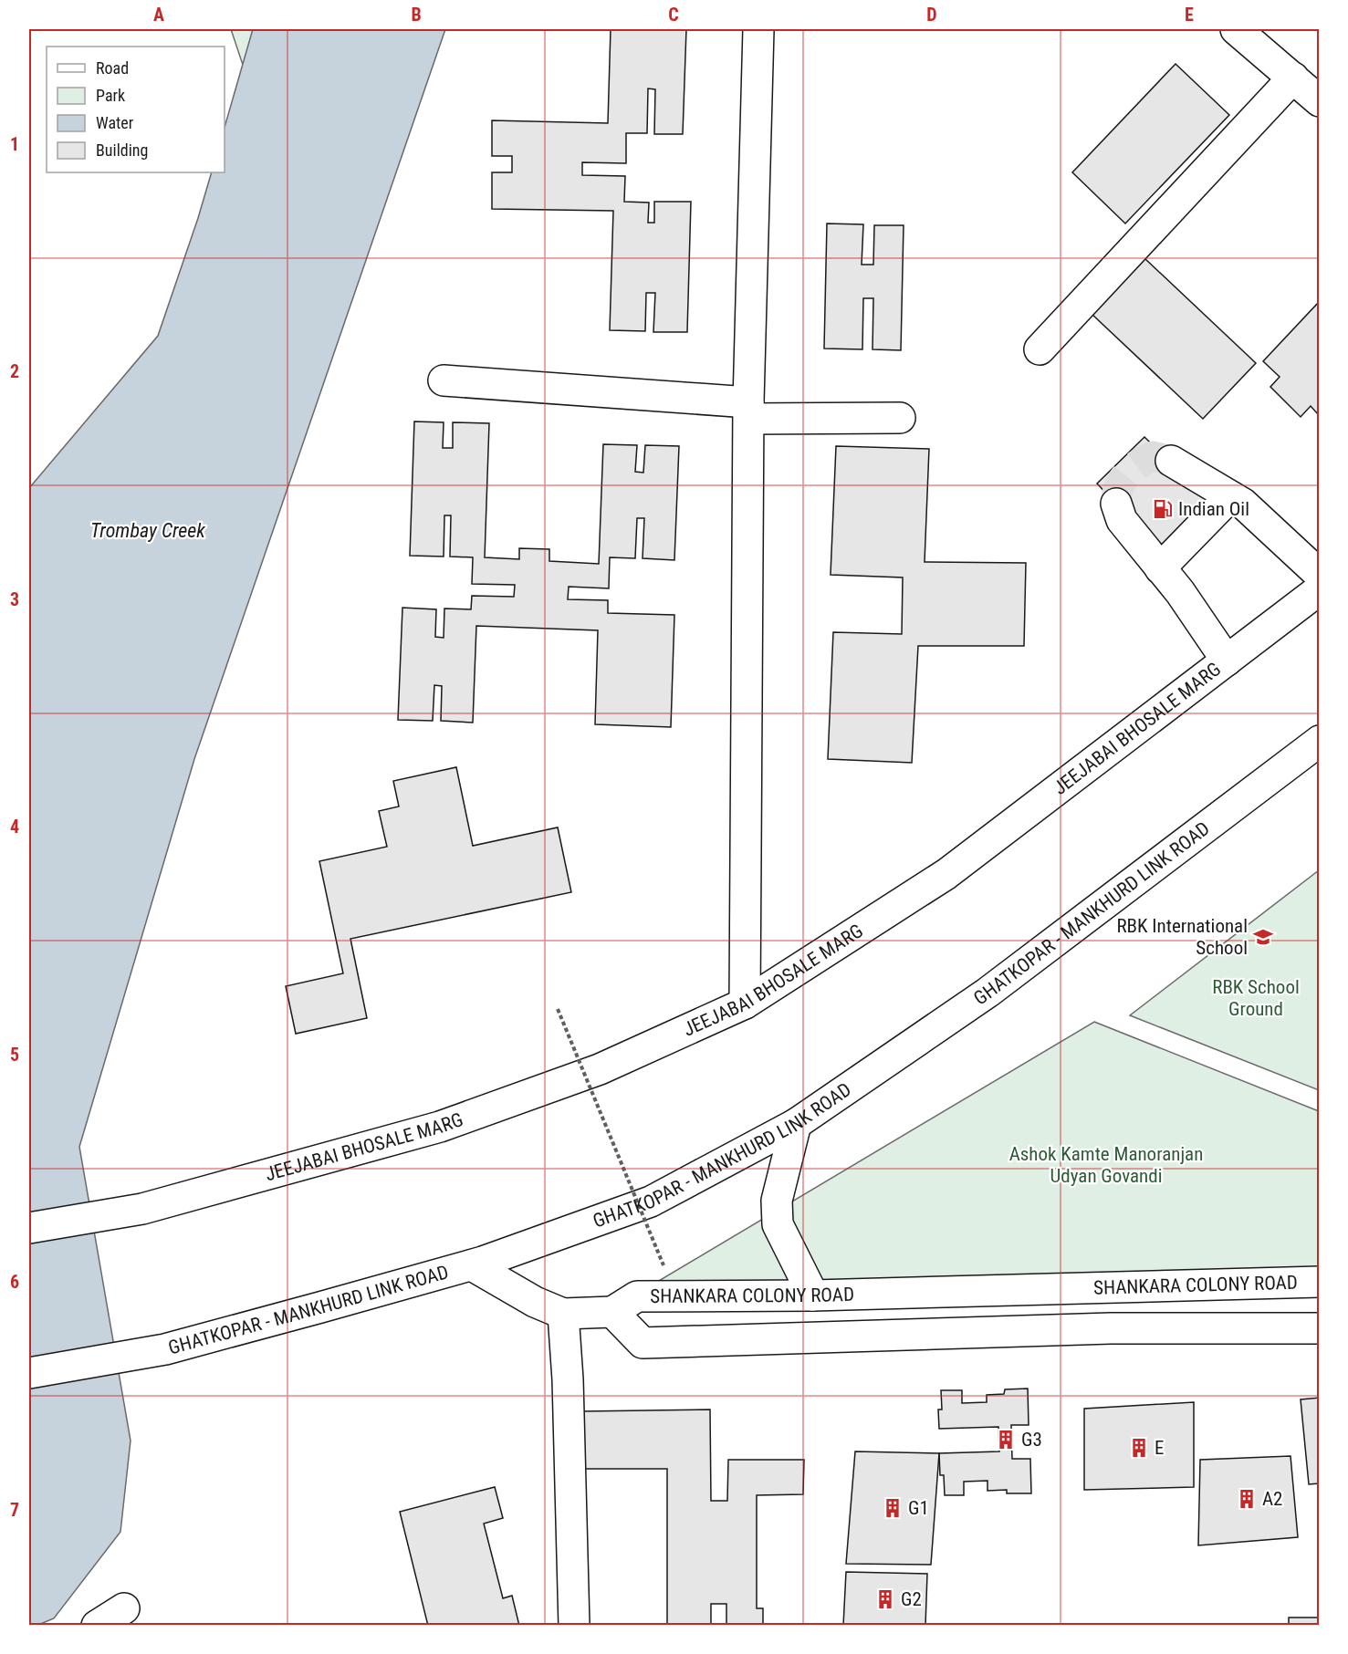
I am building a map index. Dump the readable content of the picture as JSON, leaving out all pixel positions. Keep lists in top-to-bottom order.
{
  "streets": {
    "main road": ["JEEJABAI BHOSALE MARG", "GHATKOPAR - MANKHURD LINK ROAD", "SHANKARA COLONY ROAD"]
  },
  "water": ["Trombay Creek"],
  "parks": ["RBK School Ground", "Ashok Kamte Manoranjan Udyan Govandi"],
  "places": {
    "fuel station": ["Indian Oil"],
    "school or university": ["RBK International School"],
    "building": [
      "G3",
      "E",
      "A2",
      "G1",
      "G2"
    ]
  },
  "legend": [
    "Road",
    "Park",
    "Water",
    "Building"
  ],
  "grid": {
    "columns": [
      "A",
      "B",
      "C",
      "D",
      "E"
    ],
    "rows": [
      "1",
      "2",
      "3",
      "4",
      "5",
      "6",
      "7"
    ]
  }
}
